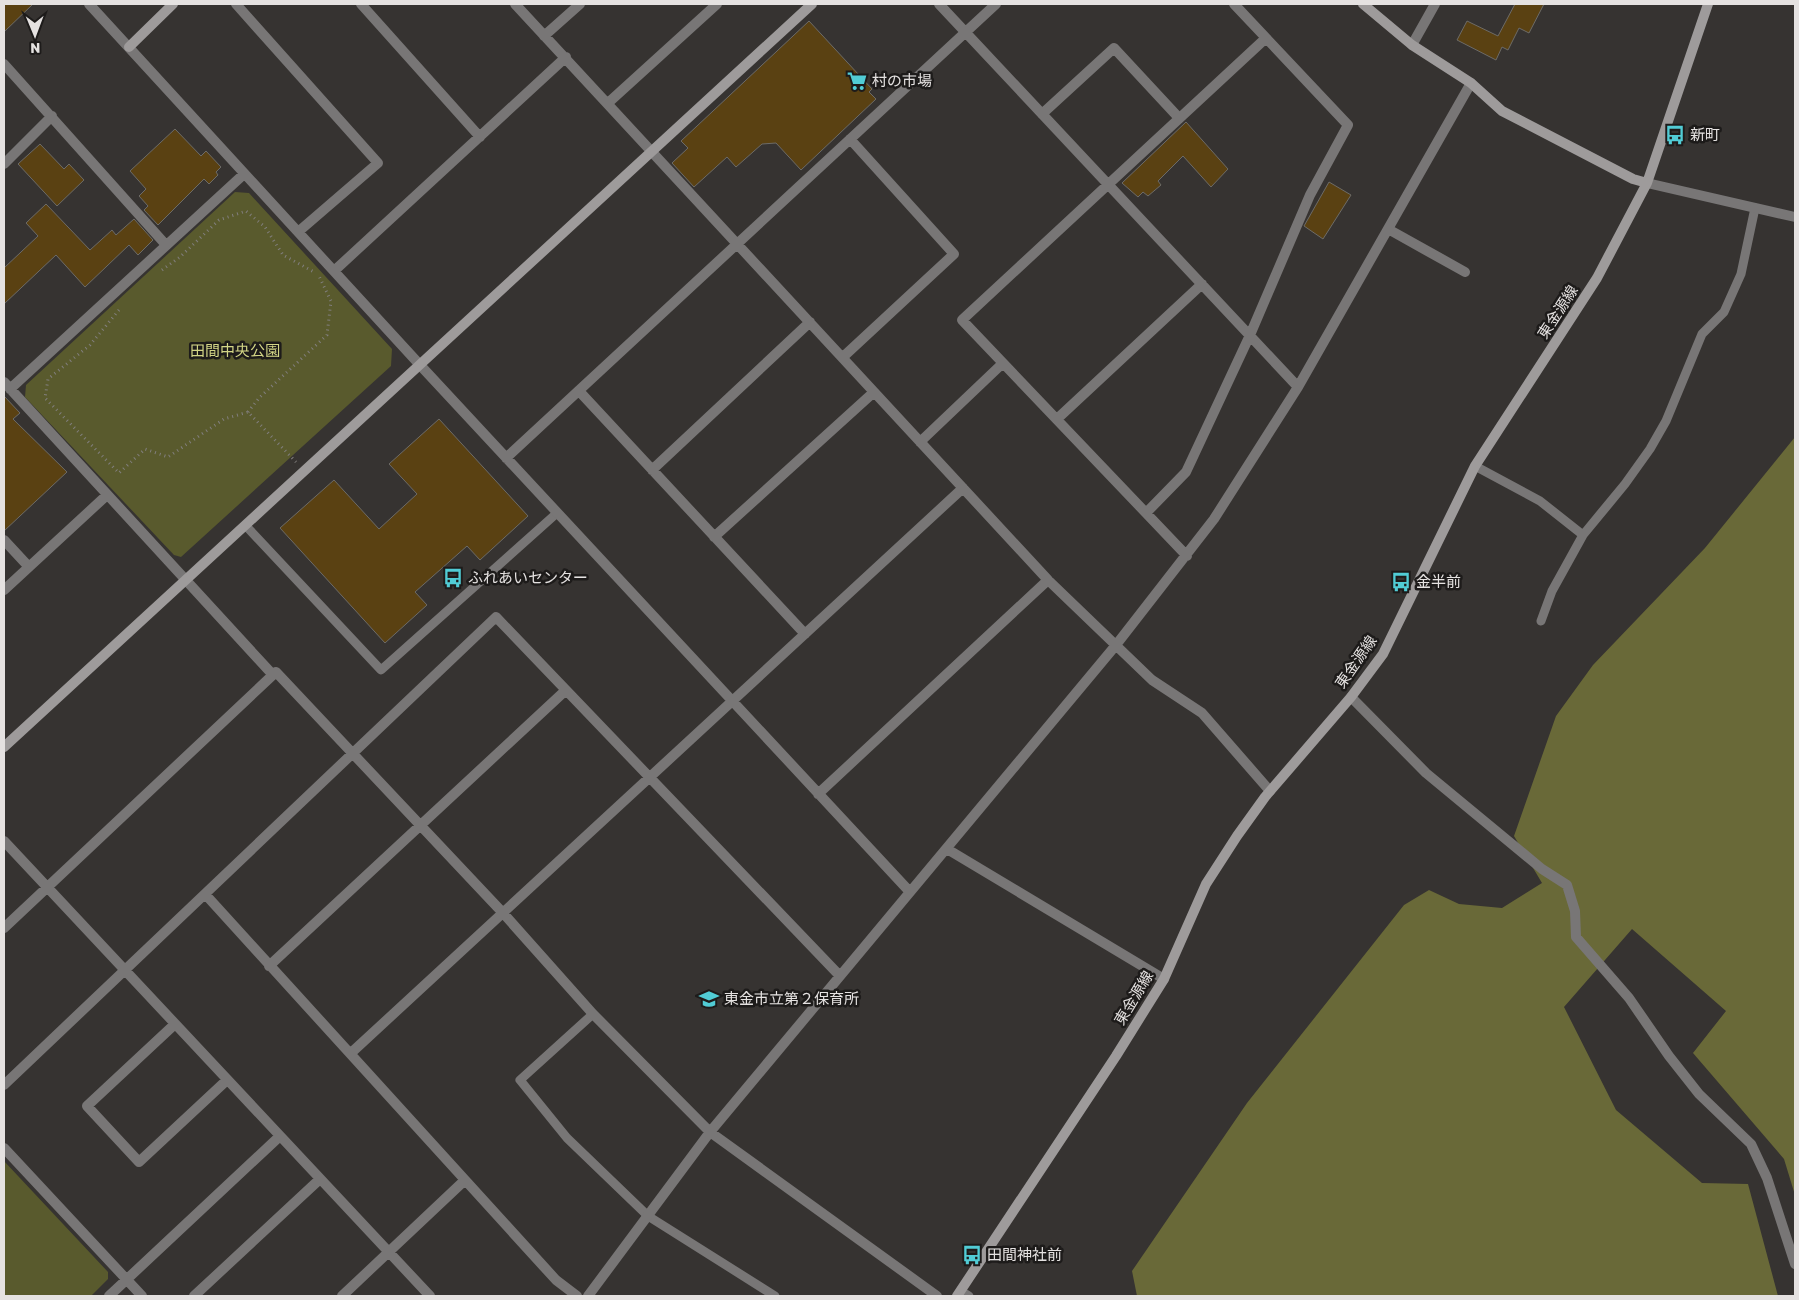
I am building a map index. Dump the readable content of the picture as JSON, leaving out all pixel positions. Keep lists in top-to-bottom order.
{
  "streets": {
    "street": ["東金源線"]
  },
  "parks": ["田間中央公園"],
  "places": {
    "supermarket": ["村の市場"],
    "bus stop": [
      "新町",
      "ふれあいセンター",
      "金半前",
      "田間神社前"
    ],
    "school or university": ["東金市立第２保育所"]
  },
  "north": "bottom"
}
